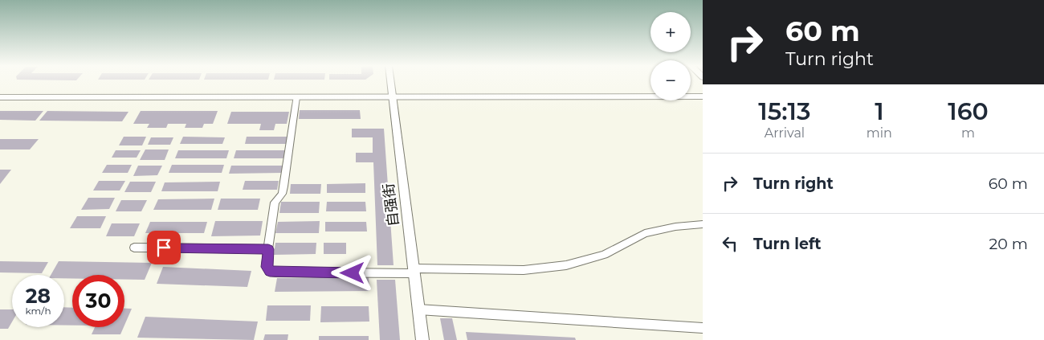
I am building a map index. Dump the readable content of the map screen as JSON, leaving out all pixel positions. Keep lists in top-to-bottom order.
{
  "streets": {
    "street": ["自强街"]
  },
  "page": {
    "turn": ["60 m", "Turn right"],
    "map_buttons": ["+", "−"],
    "eta": [
      "15:13",
      "Arrival",
      "1",
      "min",
      "160",
      "m"
    ],
    "list": [
      {
        "name": "Turn right",
        "value": "60 m"
      },
      {
        "name": "Turn left",
        "value": "20 m"
      }
    ],
    "speed": "28 km/h",
    "limit": "30"
  }
}
